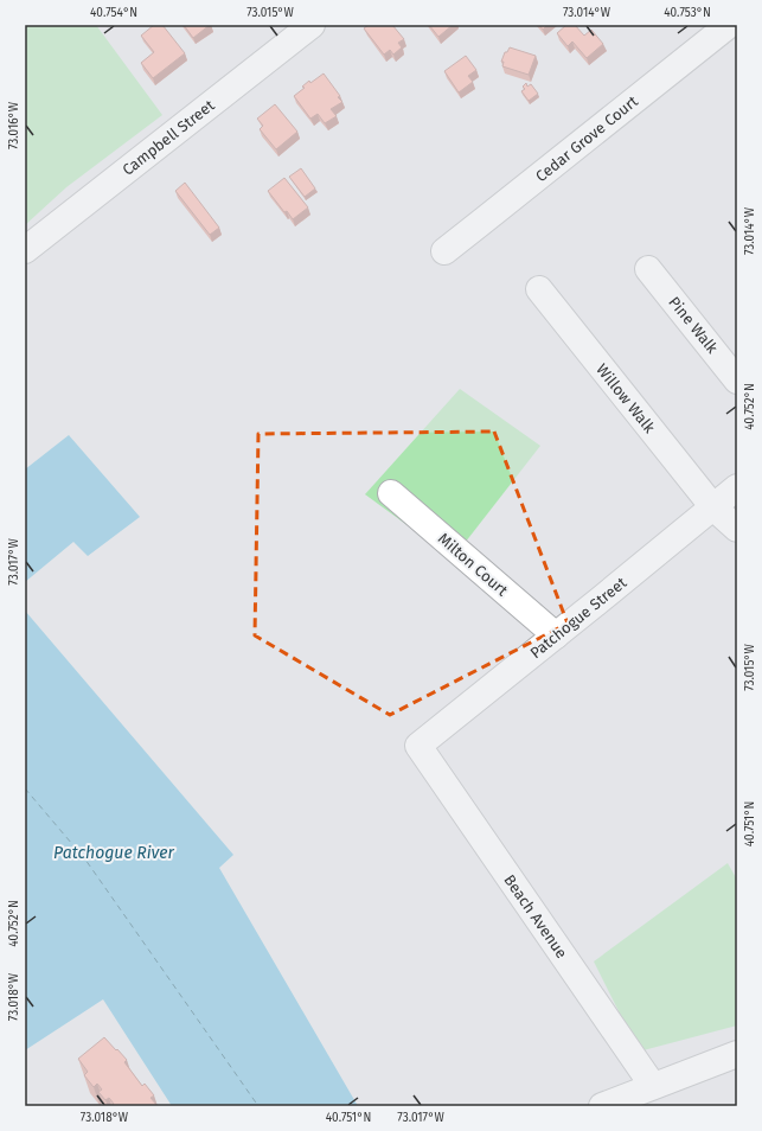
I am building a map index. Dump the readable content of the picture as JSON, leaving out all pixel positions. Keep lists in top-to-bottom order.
{
  "streets": {
    "street": [
      "Campbell Street",
      "Cedar Grove Court",
      "Pine Walk",
      "Willow Walk",
      "Milton Court",
      "Patchogue Street",
      "Beach Avenue"
    ]
  },
  "crossings": [
    ["Willow Walk", "Patchogue Street"],
    ["Milton Court", "Patchogue Street"],
    ["Patchogue Street", "Beach Avenue"]
  ],
  "water": ["Patchogue River"],
  "coordinates": [
    "40.754°N",
    "73.015°W",
    "73.014°W",
    "40.753°N",
    "73.016°W",
    "40.752°N",
    "73.017°W",
    "40.751°N",
    "73.018°W"
  ]
}
